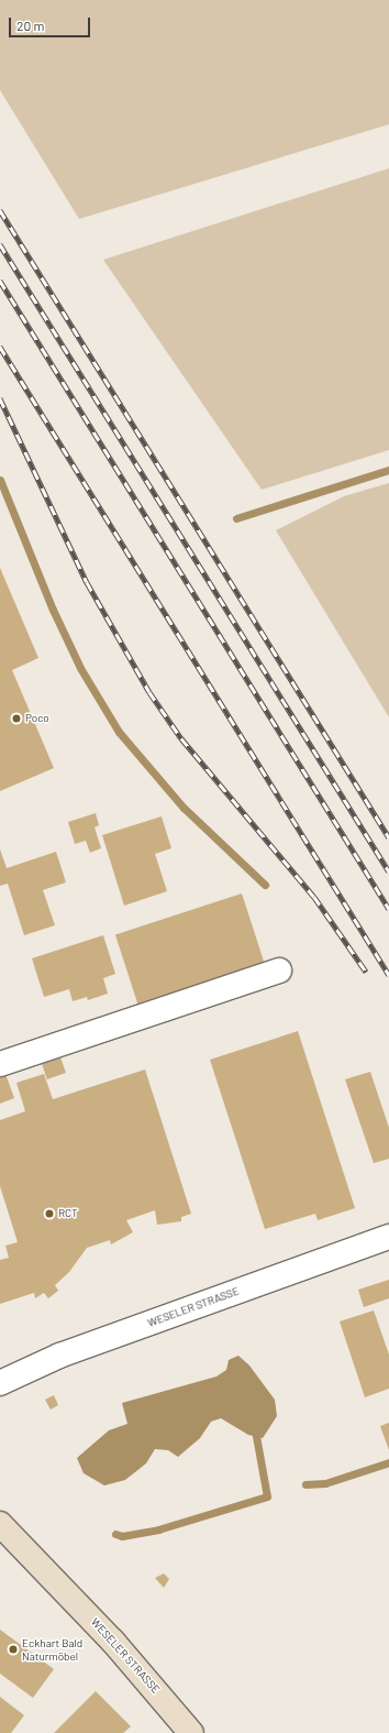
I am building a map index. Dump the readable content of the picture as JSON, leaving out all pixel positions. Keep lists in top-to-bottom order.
{
  "streets": {
    "main road": ["WESELER STRASSE"]
  },
  "places": ["Poco", "RCT", "Eckhart Bald Naturmöbel"],
  "scale_bar": "20 m"
}
